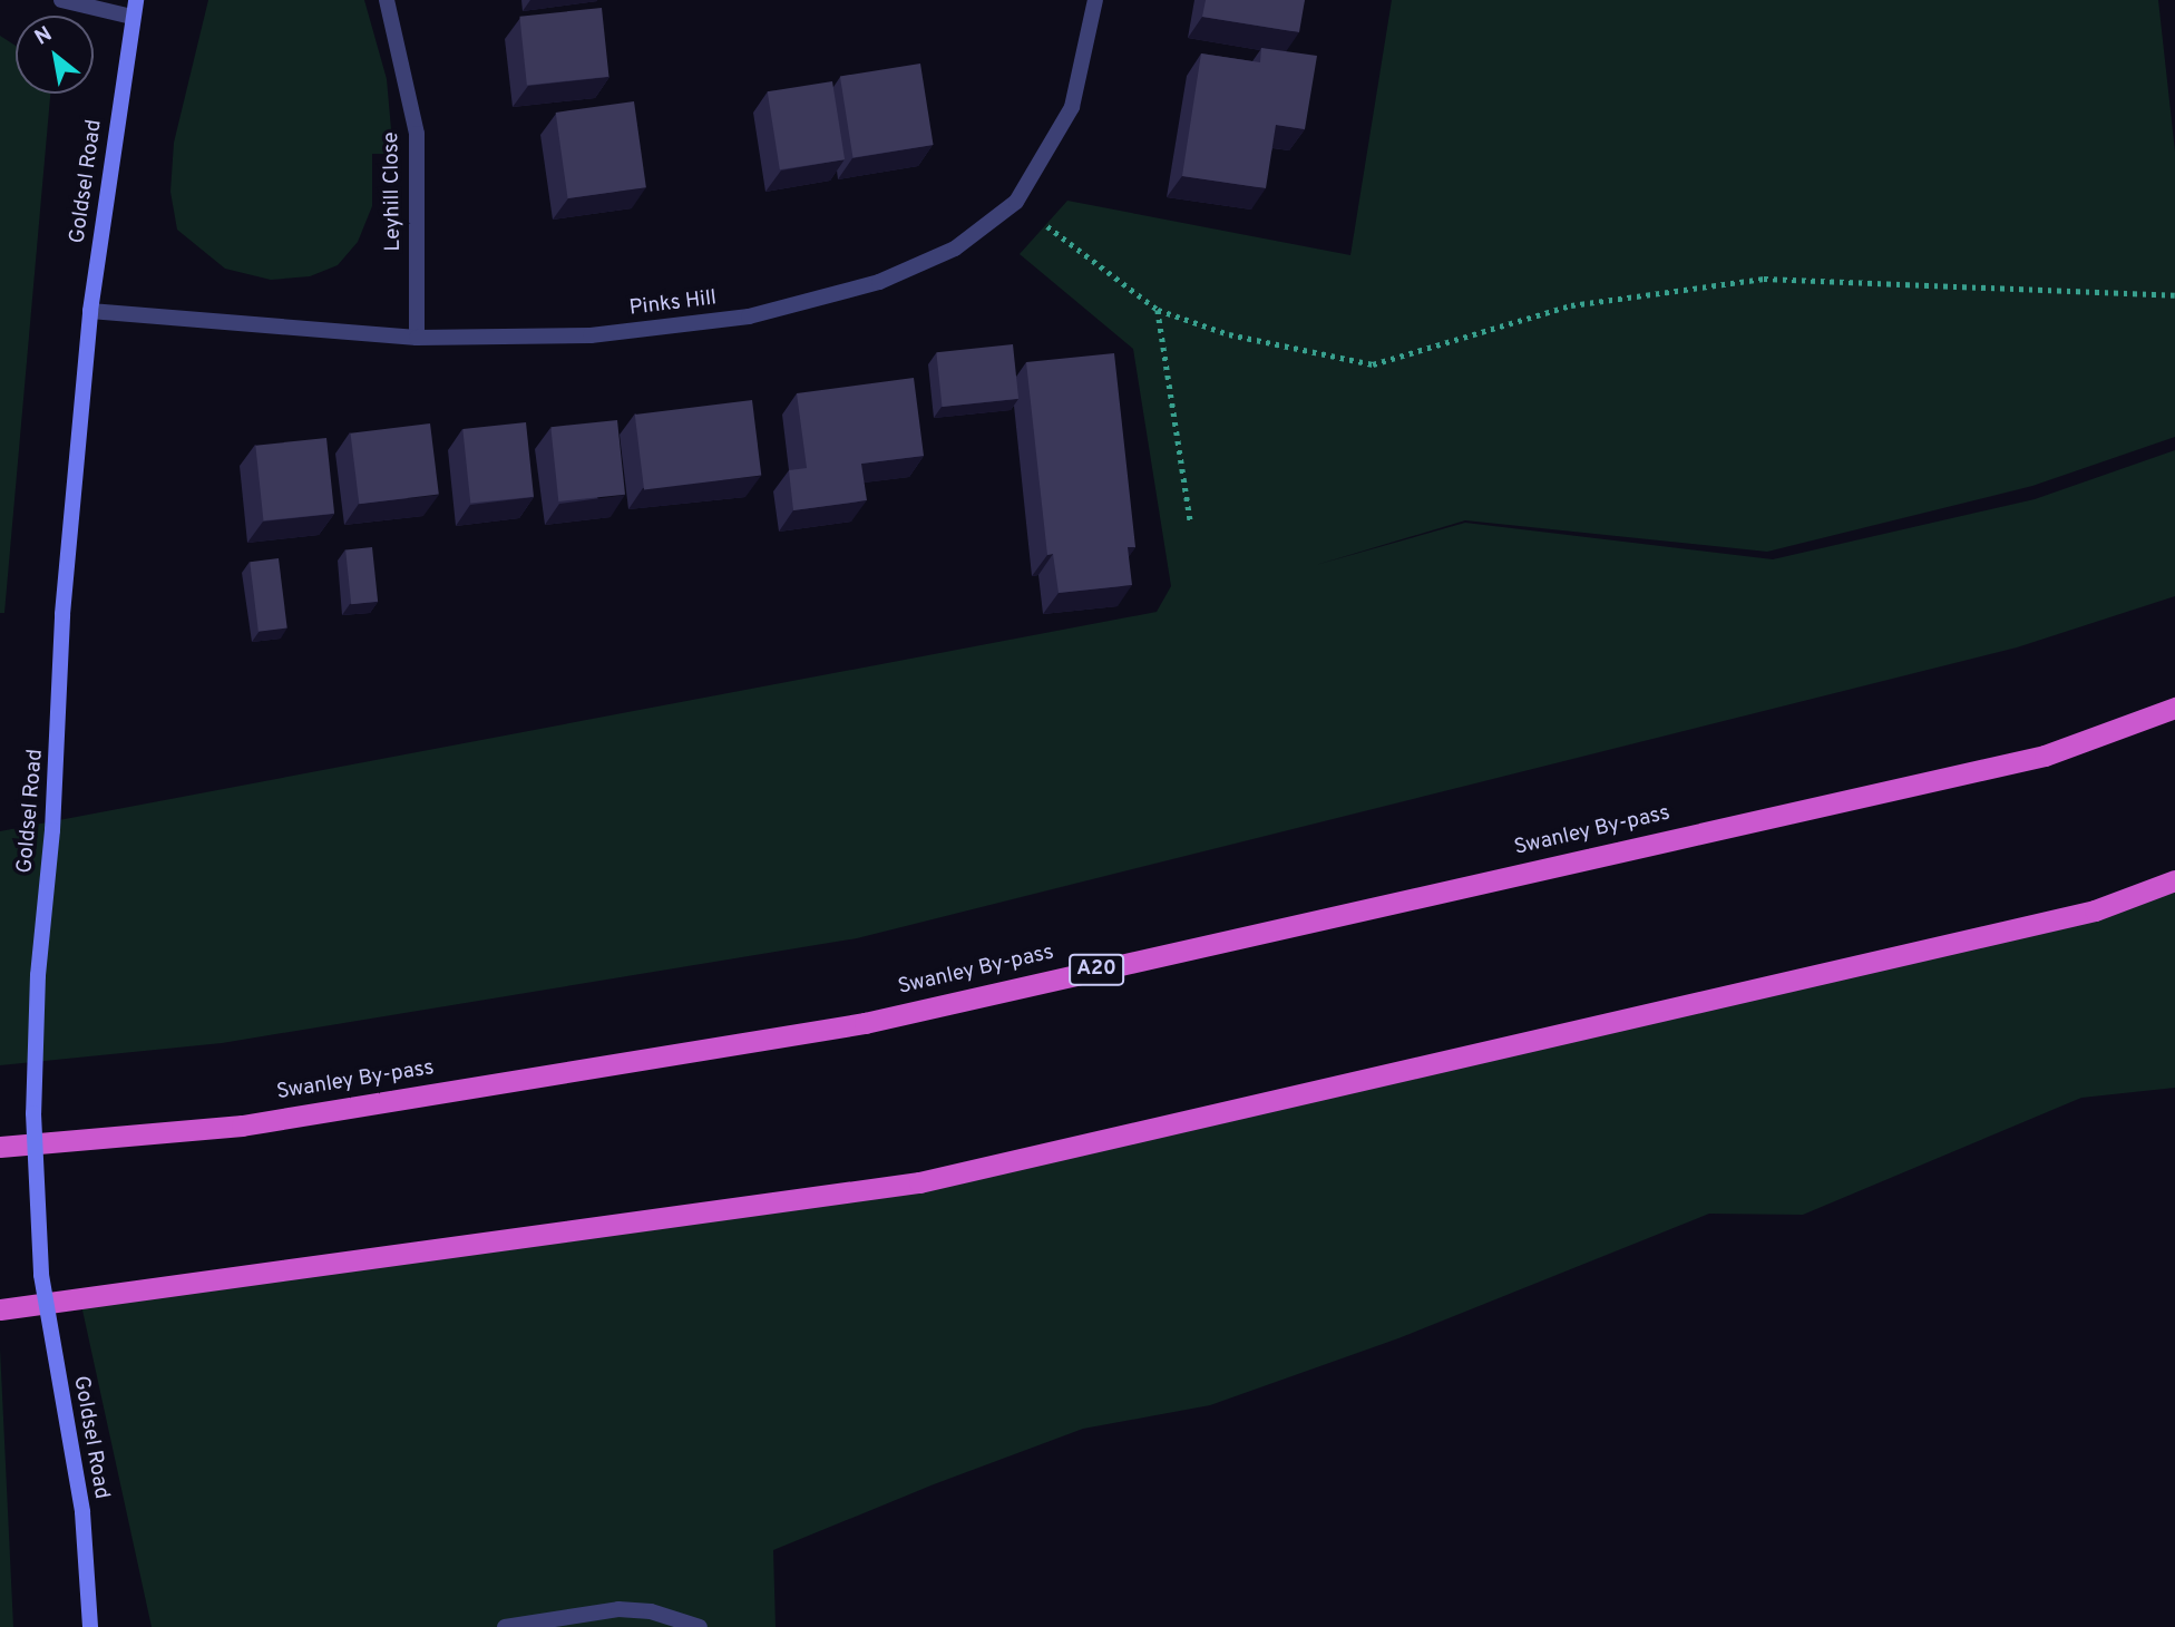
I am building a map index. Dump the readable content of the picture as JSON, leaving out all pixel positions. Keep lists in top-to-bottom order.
{
  "streets": {
    "highway": ["Swanley By-pass", "A20"],
    "main road": ["Goldsel Road"],
    "street": ["Leyhill Close", "Pinks Hill"]
  },
  "crossings": [
    ["Goldsel Road", "Pinks Hill"],
    ["Leyhill Close", "Pinks Hill"]
  ],
  "north": "top left"
}
